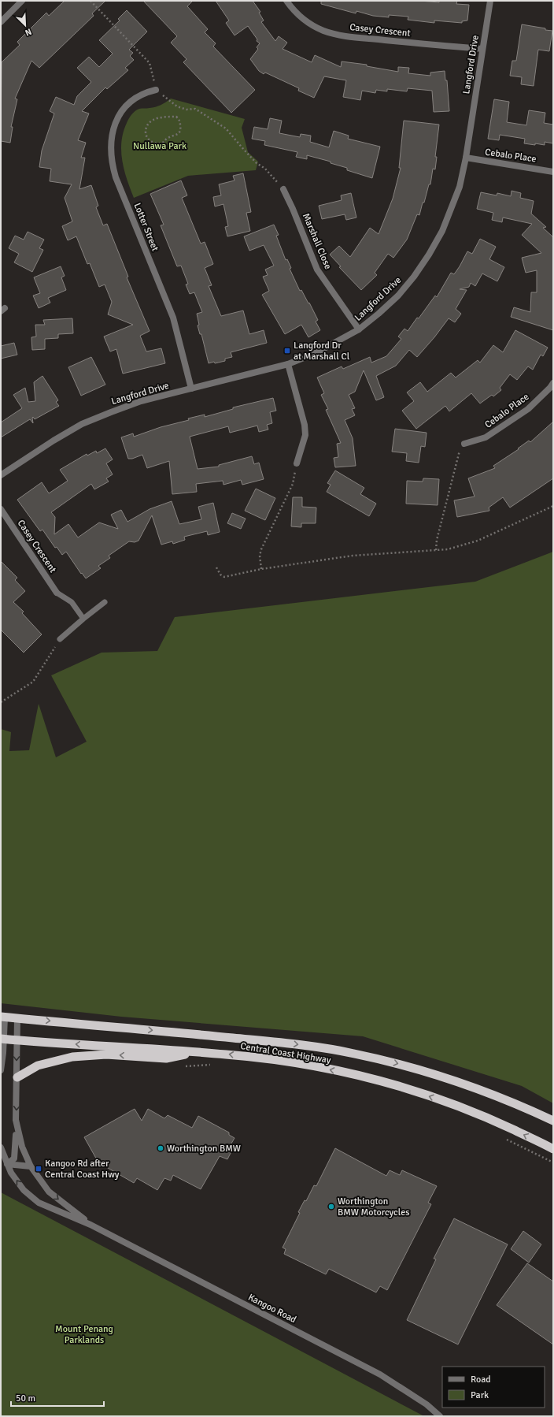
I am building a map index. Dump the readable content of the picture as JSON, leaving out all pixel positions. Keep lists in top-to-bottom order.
{
  "streets": {
    "highway": ["Central Coast Highway"],
    "street": [
      "Casey Crescent",
      "Langford Drive",
      "Cebalo Place",
      "Lotter Street",
      "Marshall Close",
      "Kangoo Road"
    ]
  },
  "crossings": [
    ["Casey Crescent", "Langford Drive"],
    ["Langford Drive", "Cebalo Place"],
    ["Langford Drive", "Lotter Street"],
    ["Langford Drive", "Marshall Close"],
    ["Central Coast Highway", "Kangoo Road"]
  ],
  "parks": ["Nullawa Park", "Mount Penang Parklands"],
  "places": {
    "transit": ["Langford Dr at Marshall Cl", "Kangoo Rd after Central Coast Hwy"],
    "other": ["Worthington BMW", "Worthington BMW Motorcycles"]
  },
  "legend": ["Road", "Park"],
  "scale_bar": "50 m",
  "north": "bottom right"
}
